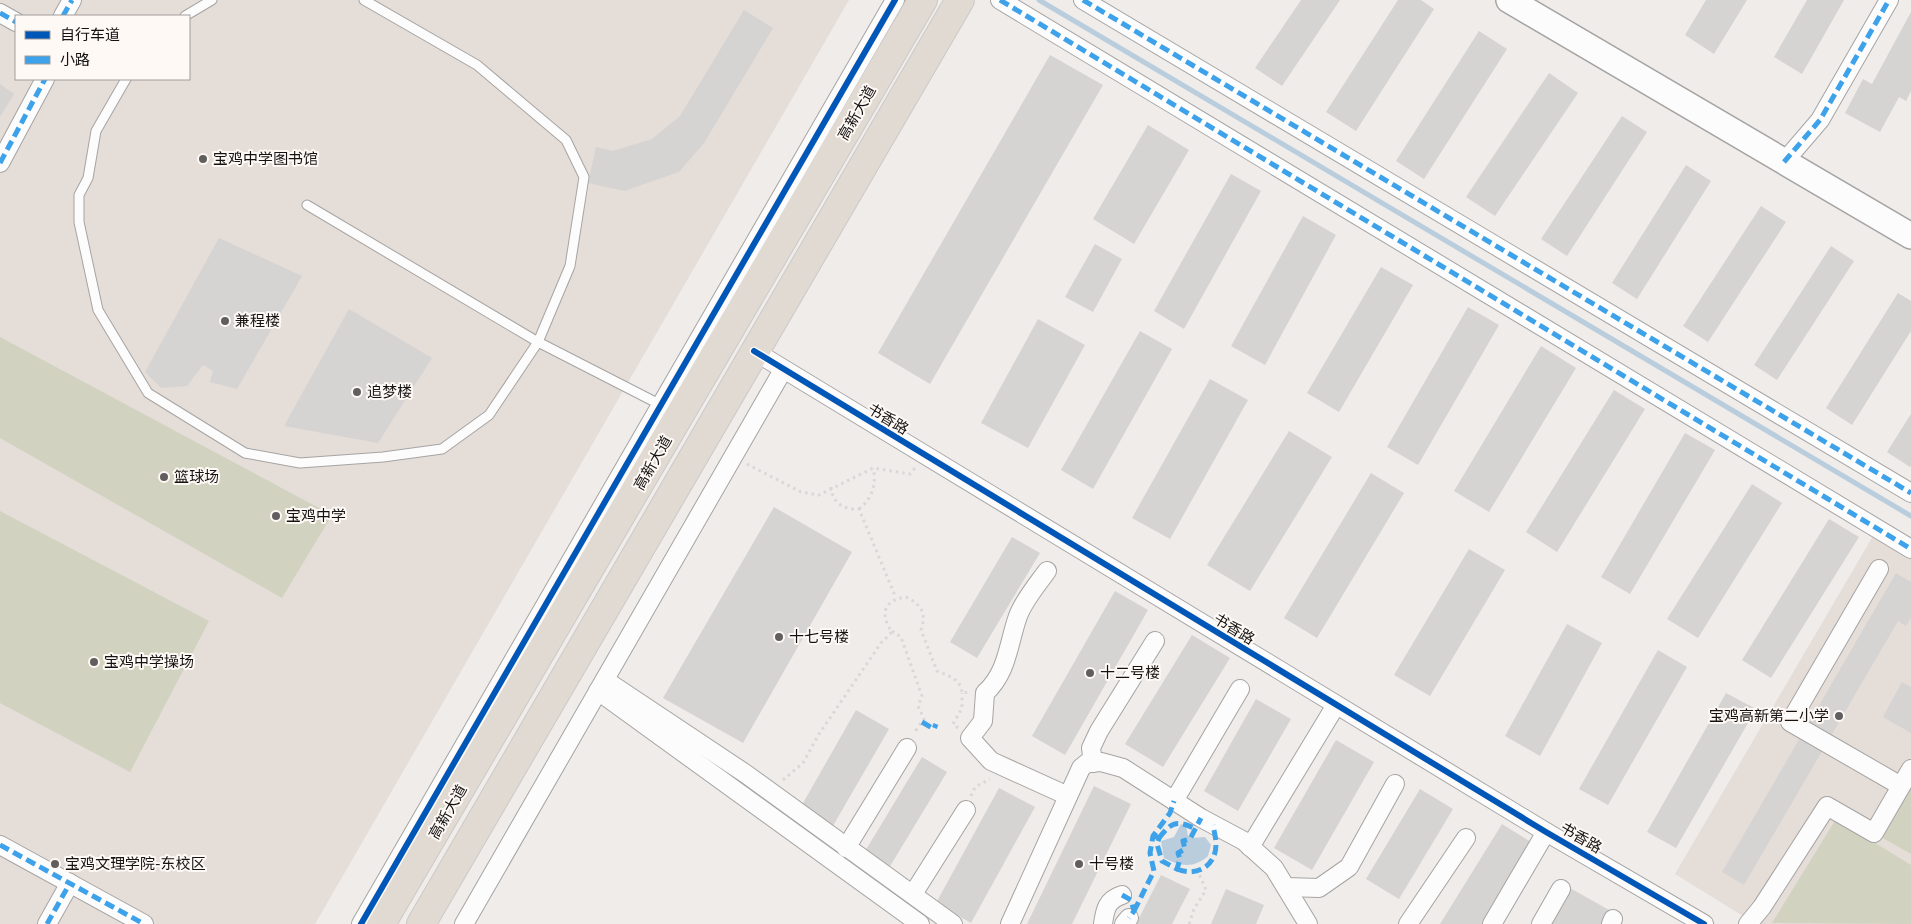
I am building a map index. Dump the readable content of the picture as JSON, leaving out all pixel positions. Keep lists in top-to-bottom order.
{
  "streets": {
    "highway": ["高新大道"],
    "street": ["书香路"]
  },
  "crossings": [
    ["高新大道", "书香路"]
  ],
  "places": [
    "宝鸡中学图书馆",
    "兼程楼",
    "追梦楼",
    "篮球场",
    "宝鸡中学",
    "十七号楼",
    "宝鸡中学操场",
    "十二号楼",
    "宝鸡高新第二小学",
    "宝鸡文理学院-东校区",
    "十号楼"
  ],
  "legend": ["自行车道", "小路"]
}
